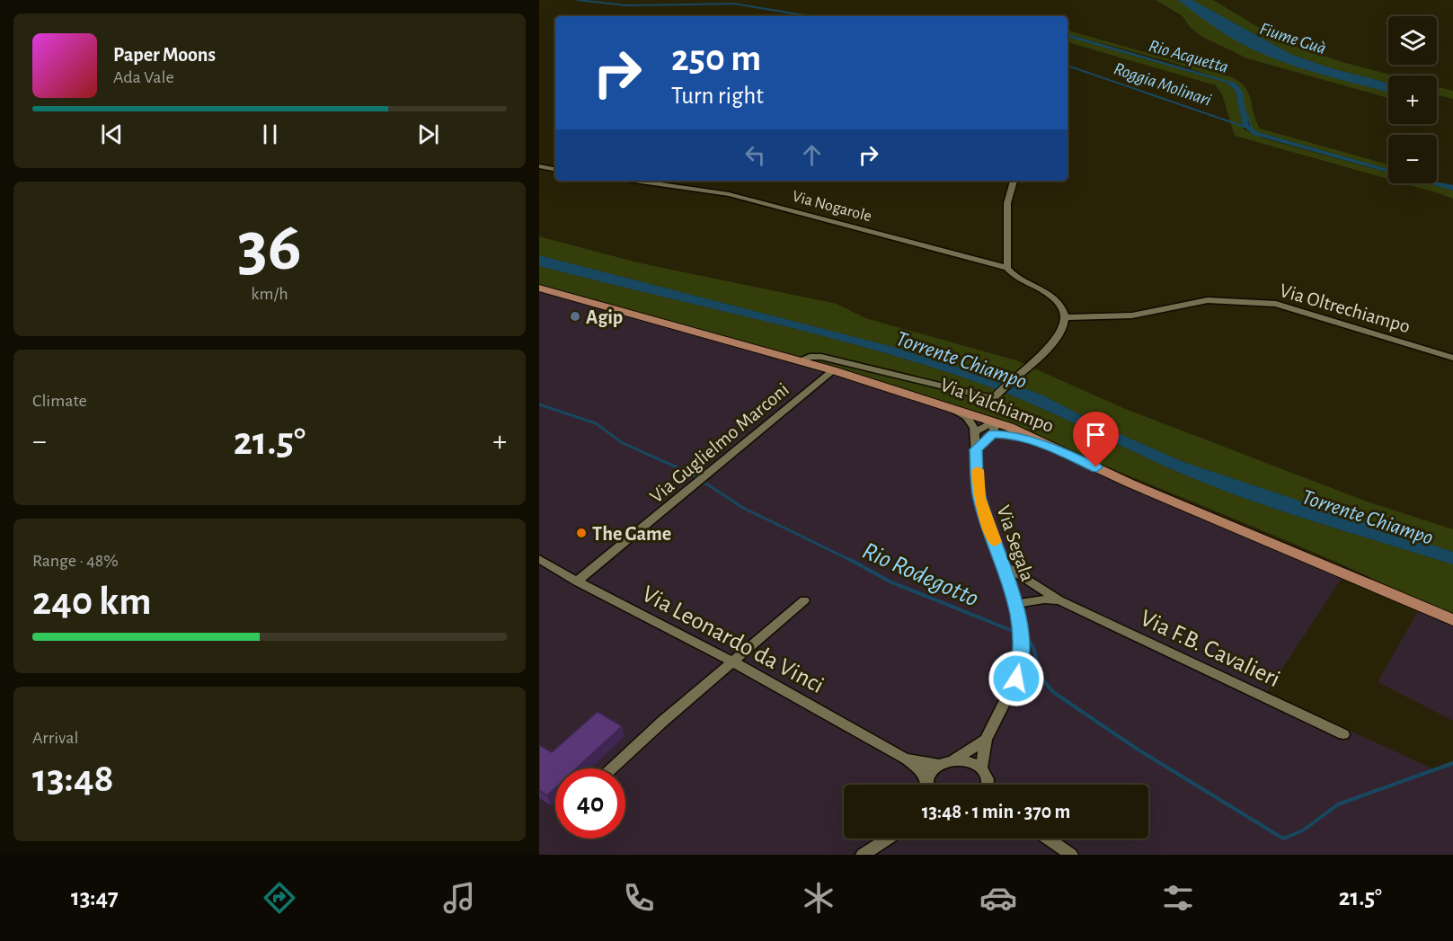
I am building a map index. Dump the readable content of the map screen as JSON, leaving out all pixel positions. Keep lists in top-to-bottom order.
{
  "streets": {
    "main road": ["Via Valchiampo"],
    "street": [
      "Via Nogarole",
      "Via Oltrechiampo",
      "Via Guglielmo Marconi",
      "Via Segala",
      "Via Leonardo da Vinci",
      "Via F.B. Cavalieri"
    ]
  },
  "crossings": [
    ["Via Nogarole", "Via Oltrechiampo"],
    ["Via Valchiampo", "Via Guglielmo Marconi"],
    ["Via Guglielmo Marconi", "Via Leonardo da Vinci"],
    ["Via Segala", "Via F.B. Cavalieri"]
  ],
  "water": [
    "Fiume Guà",
    "Rio Acquetta",
    "Roggia Molinari",
    "Torrente Chiampo",
    "Rio Rodegotto"
  ],
  "places": ["Agip", "The Game"],
  "page": {
    "map_buttons": ["+", "−"],
    "turn": ["250 m", "Turn right"],
    "song": ["Paper Moons", "Ada Vale"],
    "tile": [
      ["36", "km/h"],
      "Climate",
      ["Range · 48%", "240 km"],
      ["Arrival", "13:48"]
    ],
    "heat": ["−", "21.5°", "+"],
    "limit": "40",
    "trip": "13:48 · 1 min · 370 m",
    "tabs": ["13:47", "21.5°"]
  }
}
